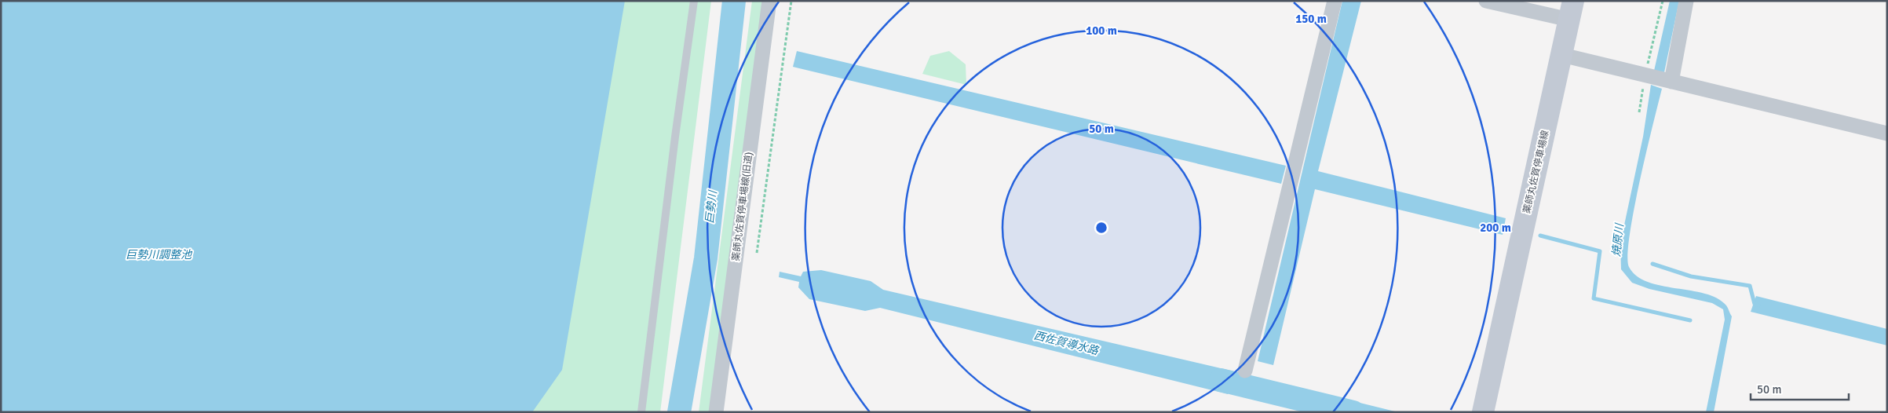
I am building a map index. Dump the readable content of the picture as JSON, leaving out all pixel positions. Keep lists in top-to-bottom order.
{
  "streets": {
    "main road": ["薬師丸佐賀停車場線"],
    "street": ["薬師丸佐賀停車場線(旧道)"]
  },
  "water": [
    "巨勢川",
    "焼原川",
    "巨勢川調整池",
    "西佐賀導水路"
  ],
  "scale_bar": "50 m",
  "rings": [
    "150 m",
    "100 m",
    "50 m",
    "200 m"
  ]
}
